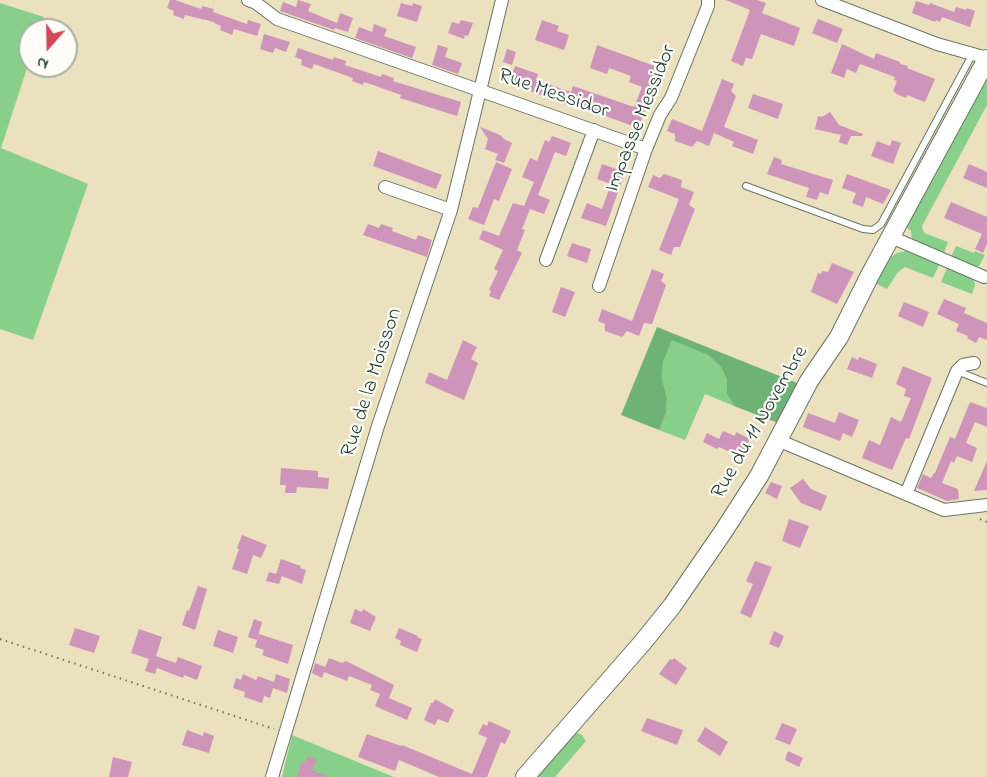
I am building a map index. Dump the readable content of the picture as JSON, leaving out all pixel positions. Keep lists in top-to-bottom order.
{
  "streets": {
    "street": [
      "Rue Messidor",
      "Impasse Messidor",
      "Rue de la Moisson",
      "Rue du 11 Novembre"
    ]
  },
  "crossings": [
    ["Rue Messidor", "Impasse Messidor"],
    ["Rue Messidor", "Rue de la Moisson"]
  ],
  "north": "bottom"
}
